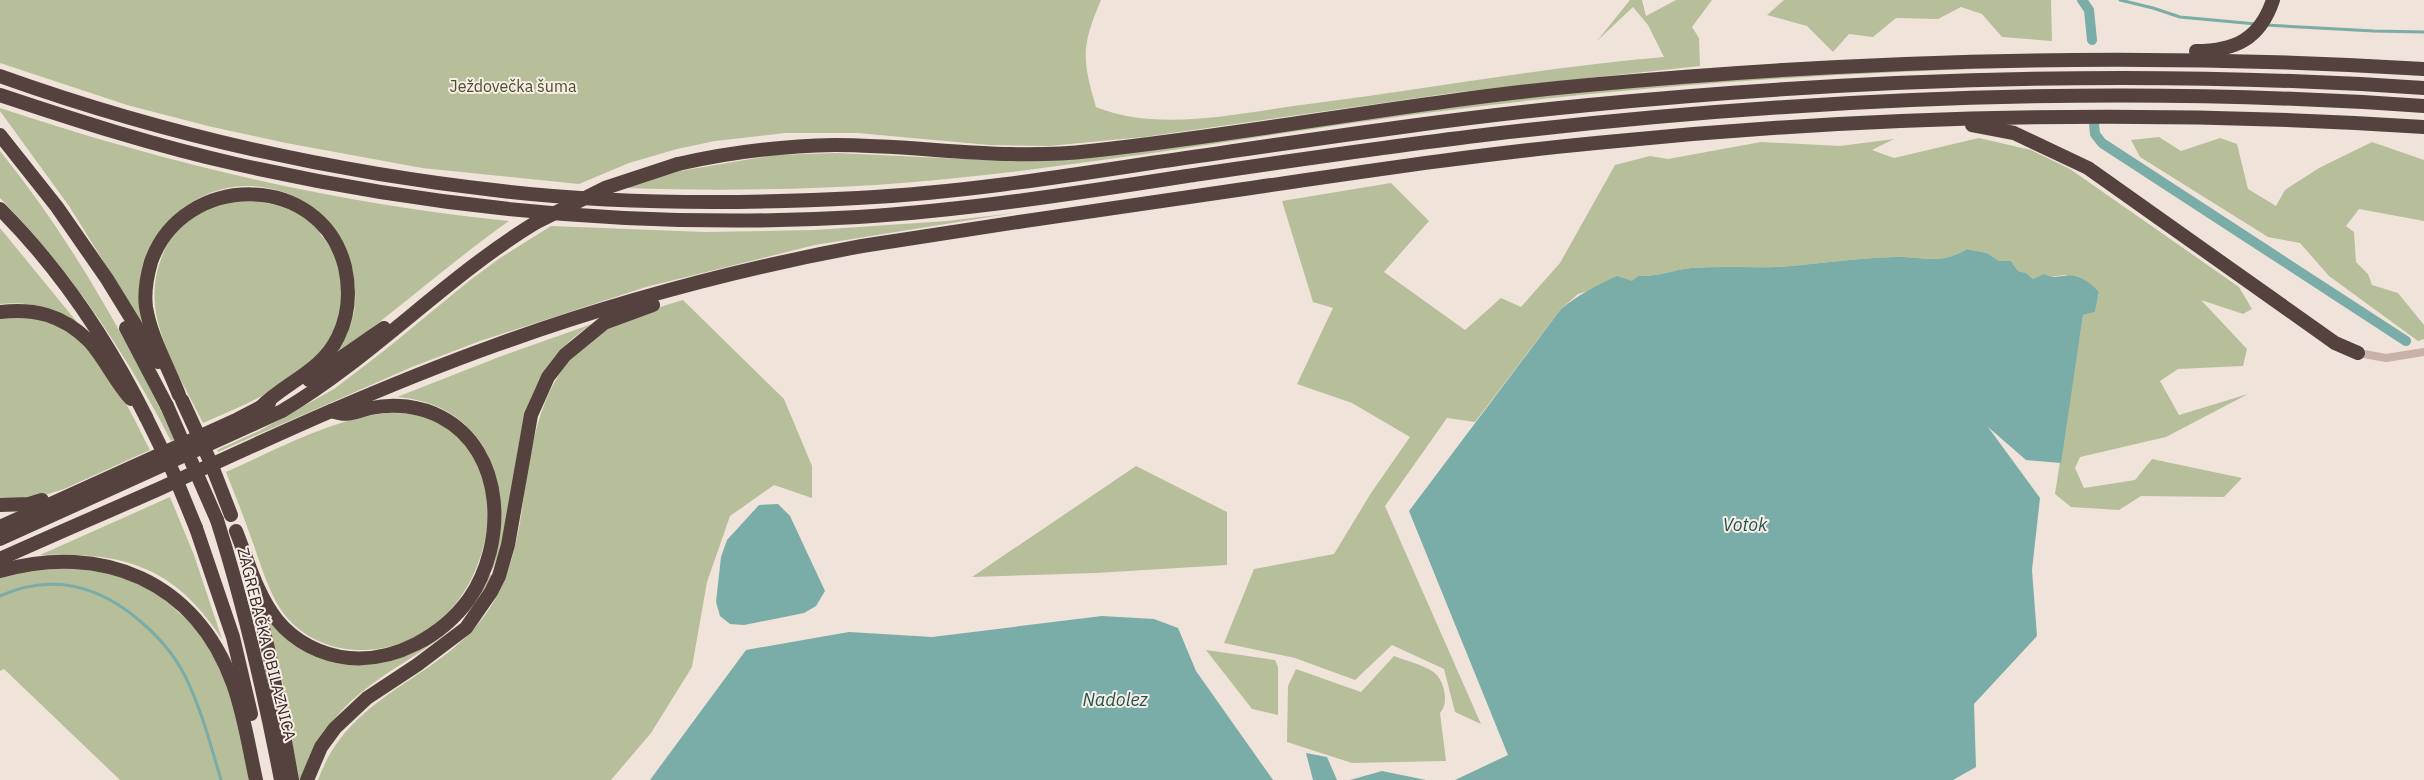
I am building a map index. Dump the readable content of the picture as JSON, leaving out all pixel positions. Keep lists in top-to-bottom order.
{
  "streets": {
    "highway": ["ZAGREBAČKA OBILAZNICA"]
  },
  "water": ["Votok", "Nadolez"],
  "parks": ["Ježdovečka šuma"]
}
